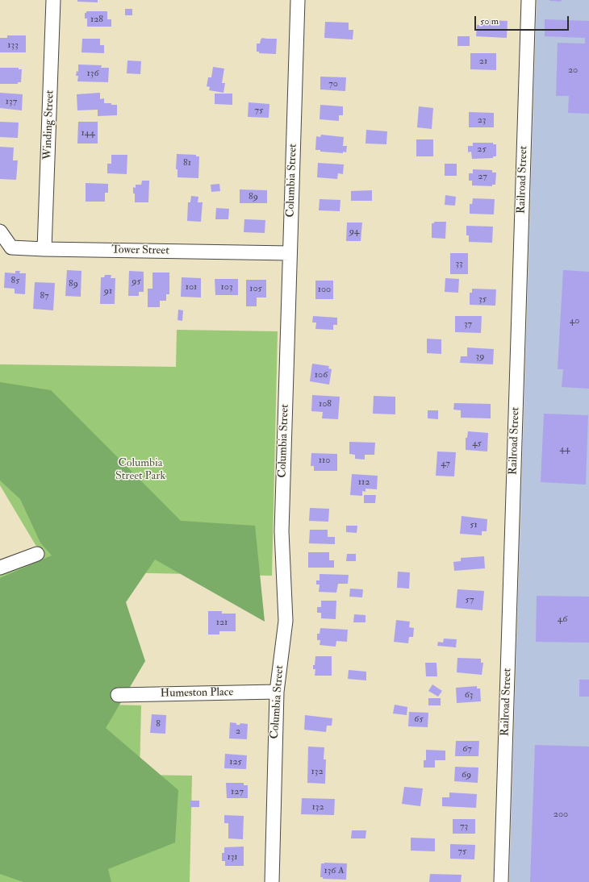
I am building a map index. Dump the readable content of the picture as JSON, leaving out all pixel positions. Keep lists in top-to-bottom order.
{
  "streets": {
    "street": [
      "Winding Street",
      "Railroad Street",
      "Columbia Street",
      "Tower Street",
      "Humeston Place"
    ]
  },
  "crossings": [
    ["Winding Street", "Tower Street"],
    ["Columbia Street", "Tower Street"],
    ["Columbia Street", "Humeston Place"]
  ],
  "parks": ["Columbia Street Park"],
  "house_numbers": [
    "128",
    "133",
    "21",
    "20",
    "136",
    "70",
    "137",
    "75",
    "23",
    "144",
    "25",
    "81",
    "27",
    "89",
    "94",
    "33",
    "85",
    "95",
    "89",
    "101",
    "103",
    "105",
    "100",
    "91",
    "87",
    "35",
    "40",
    "37",
    "39",
    "106",
    "108",
    "45",
    "44",
    "110",
    "47",
    "112",
    "51",
    "57",
    "46",
    "121",
    "63",
    "65",
    "8",
    "2",
    "67",
    "125",
    "132",
    "69",
    "127",
    "132",
    "200",
    "73",
    "75",
    "131",
    "136 A"
  ],
  "scale_bar": "50 m"
}
